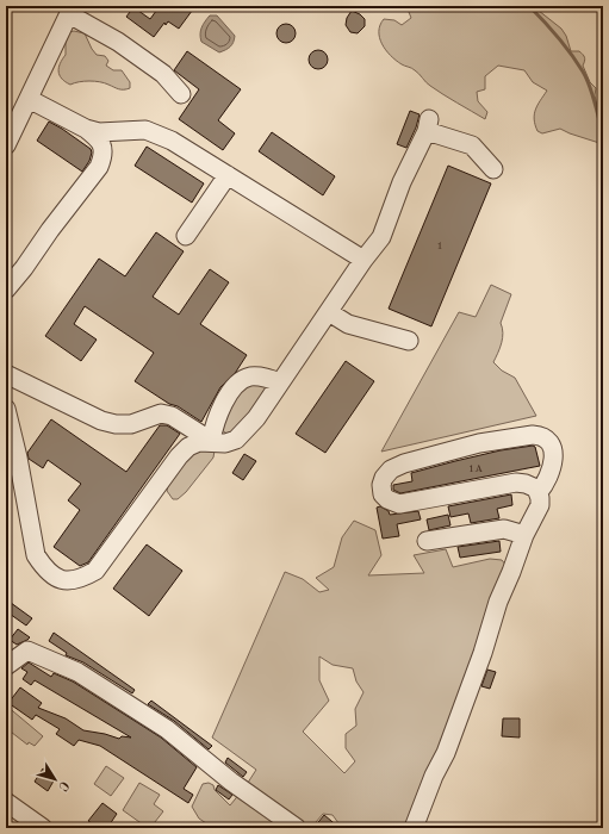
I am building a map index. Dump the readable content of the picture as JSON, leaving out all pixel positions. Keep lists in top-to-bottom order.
{
  "house_numbers": ["1", "1А"],
  "north": "bottom right"
}
